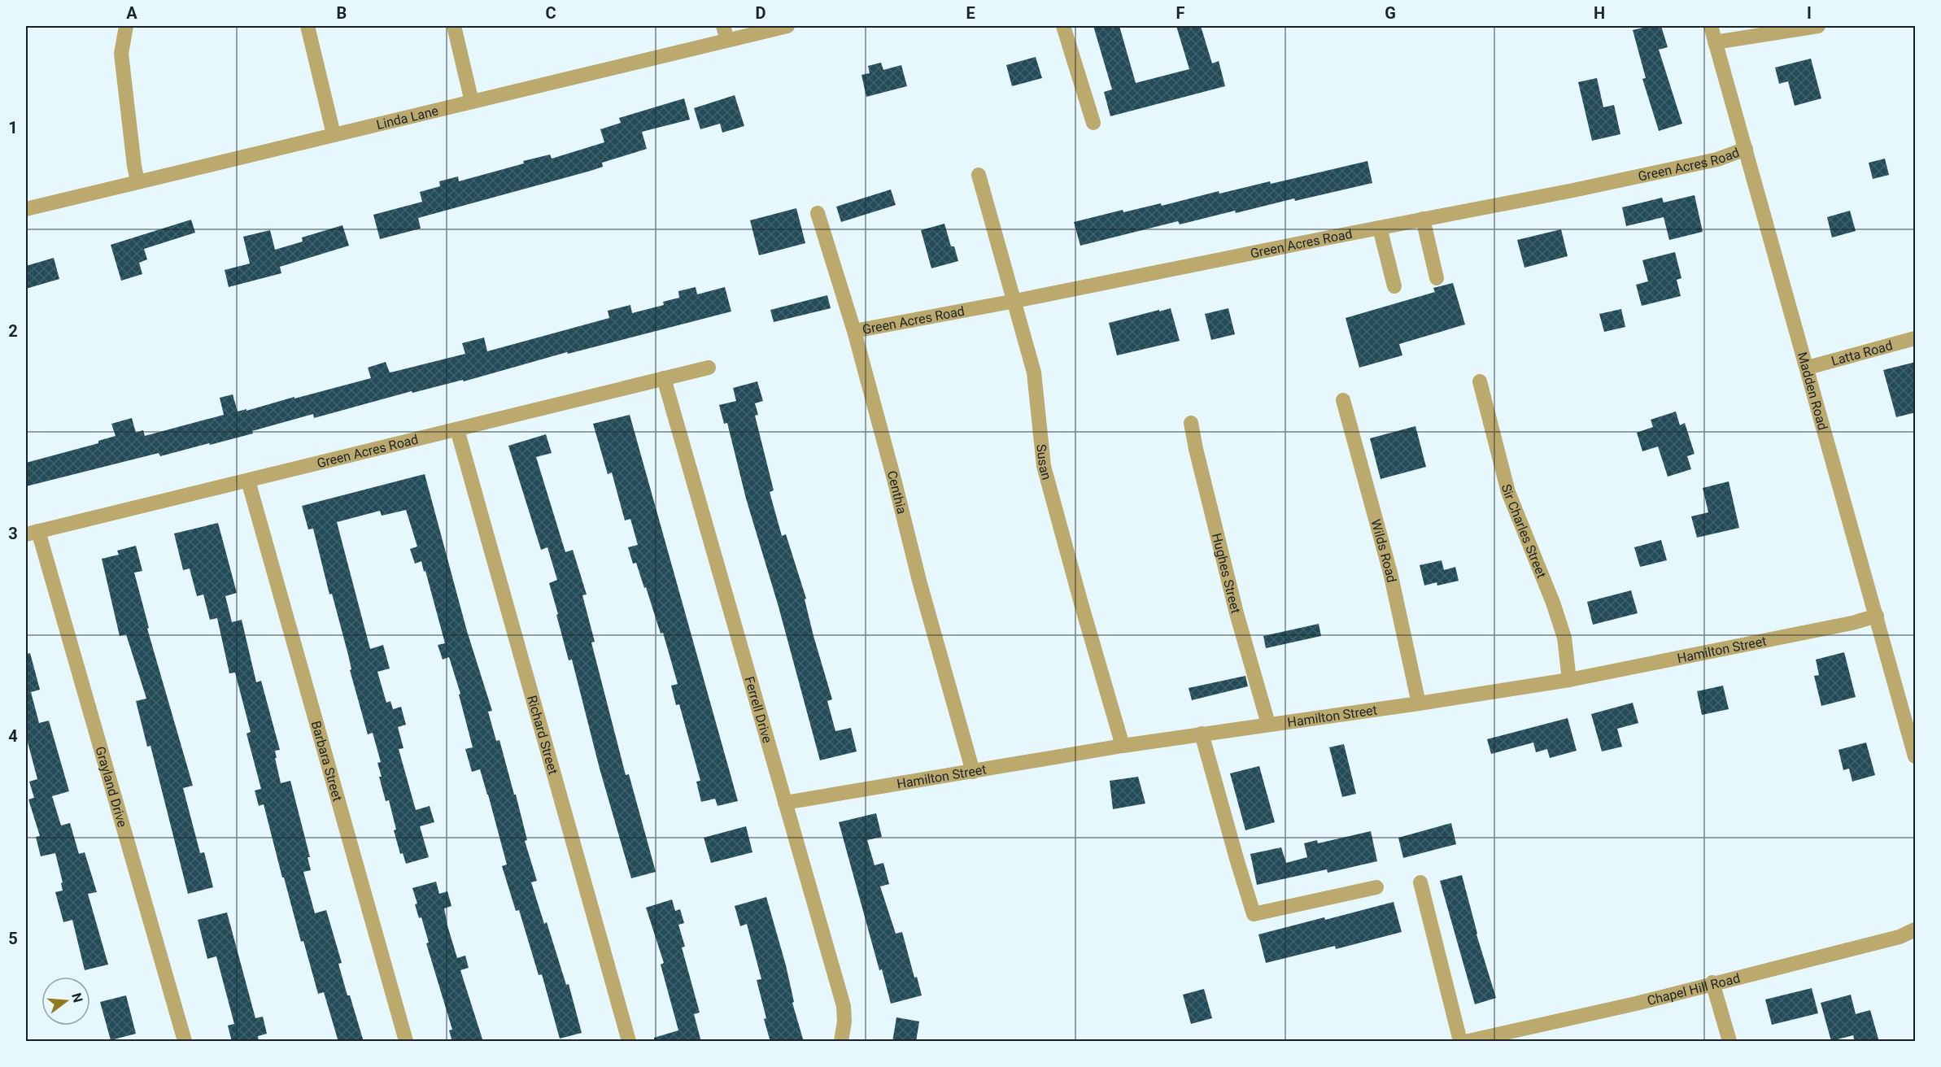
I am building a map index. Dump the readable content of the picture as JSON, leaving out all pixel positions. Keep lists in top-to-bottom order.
{
  "streets": {
    "street": [
      "Linda Lane",
      "Green Acres Road",
      "Latta Road",
      "Madden Road",
      "Susan",
      "Centhia",
      "Sir Charles Street",
      "Wilds Road",
      "Hughes Street",
      "Hamilton Street",
      "Ferrell Drive",
      "Richard Street",
      "Barbara Street",
      "Grayland Drive",
      "Chapel Hill Road"
    ]
  },
  "crossings": [
    ["Green Acres Road", "Madden Road"],
    ["Green Acres Road", "Susan"],
    ["Green Acres Road", "Centhia"],
    ["Green Acres Road", "Ferrell Drive"],
    ["Green Acres Road", "Richard Street"],
    ["Green Acres Road", "Barbara Street"],
    ["Green Acres Road", "Grayland Drive"],
    ["Latta Road", "Madden Road"],
    ["Madden Road", "Hamilton Street"],
    ["Susan", "Hamilton Street"],
    ["Centhia", "Hamilton Street"],
    ["Sir Charles Street", "Hamilton Street"],
    ["Wilds Road", "Hamilton Street"],
    ["Hughes Street", "Hamilton Street"],
    ["Hamilton Street", "Ferrell Drive"]
  ],
  "north": "right",
  "grid": {
    "columns": [
      "A",
      "B",
      "C",
      "D",
      "E",
      "F",
      "G",
      "H",
      "I"
    ],
    "rows": [
      "1",
      "2",
      "3",
      "4",
      "5"
    ]
  }
}
